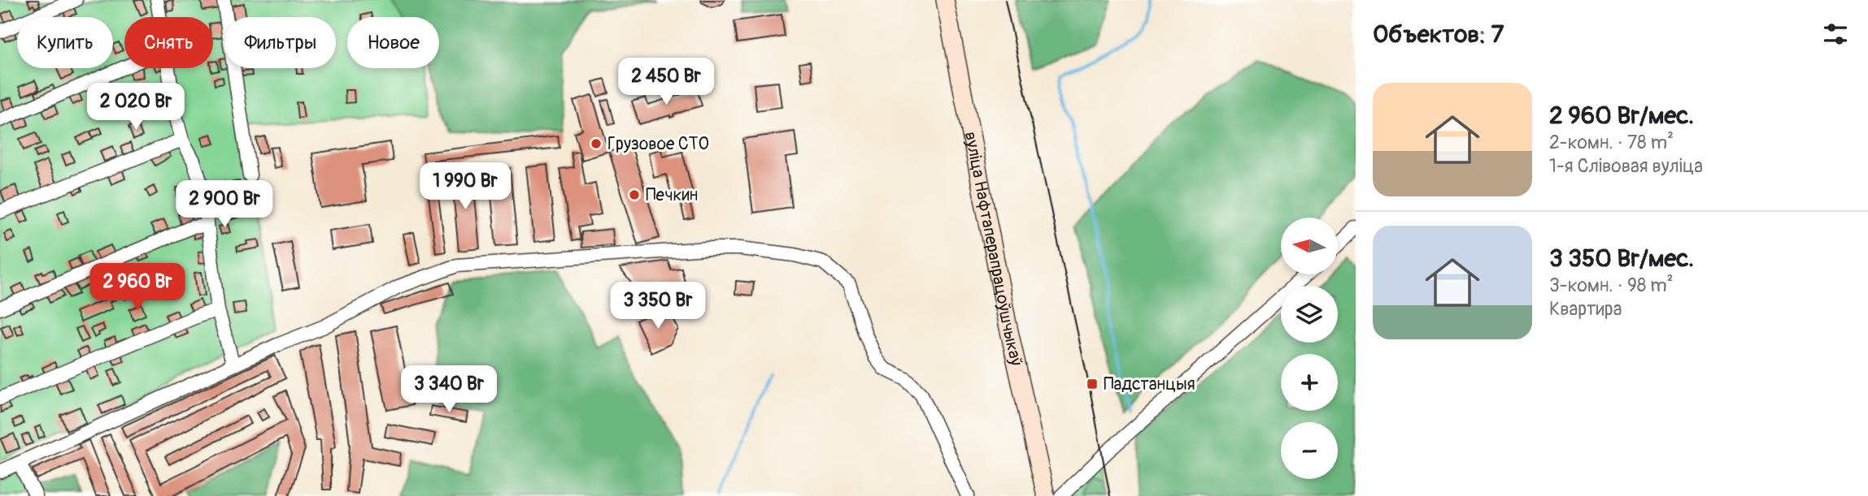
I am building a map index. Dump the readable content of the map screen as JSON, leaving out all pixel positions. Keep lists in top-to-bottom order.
{
  "streets": {
    "main road": ["вуліца Нафтаперапрацоўшчыкаў"]
  },
  "places": {
    "other": ["Грузовое СТО", "Печкин"],
    "transit": ["Падстанцыя"]
  },
  "north": "left",
  "page": {
    "heading": "Объектов: 7",
    "chip": [
      "Купить",
      "Снять",
      "Фильтры",
      "Новое"
    ],
    "price": [
      "2 450 Br",
      "2 020 Br",
      "1 990 Br",
      "2 900 Br",
      "2 960 Br",
      "3 350 Br",
      "3 340 Br"
    ],
    "list": [
      {
        "name": "2 960 Br/мес.",
        "note": "2-комн. · 78 m² · 1-я Слівовая вуліца"
      },
      {
        "name": "3 350 Br/мес.",
        "note": "3-комн. · 98 m² · Квартира"
      }
    ],
    "map_buttons": ["+", "−"]
  }
}
